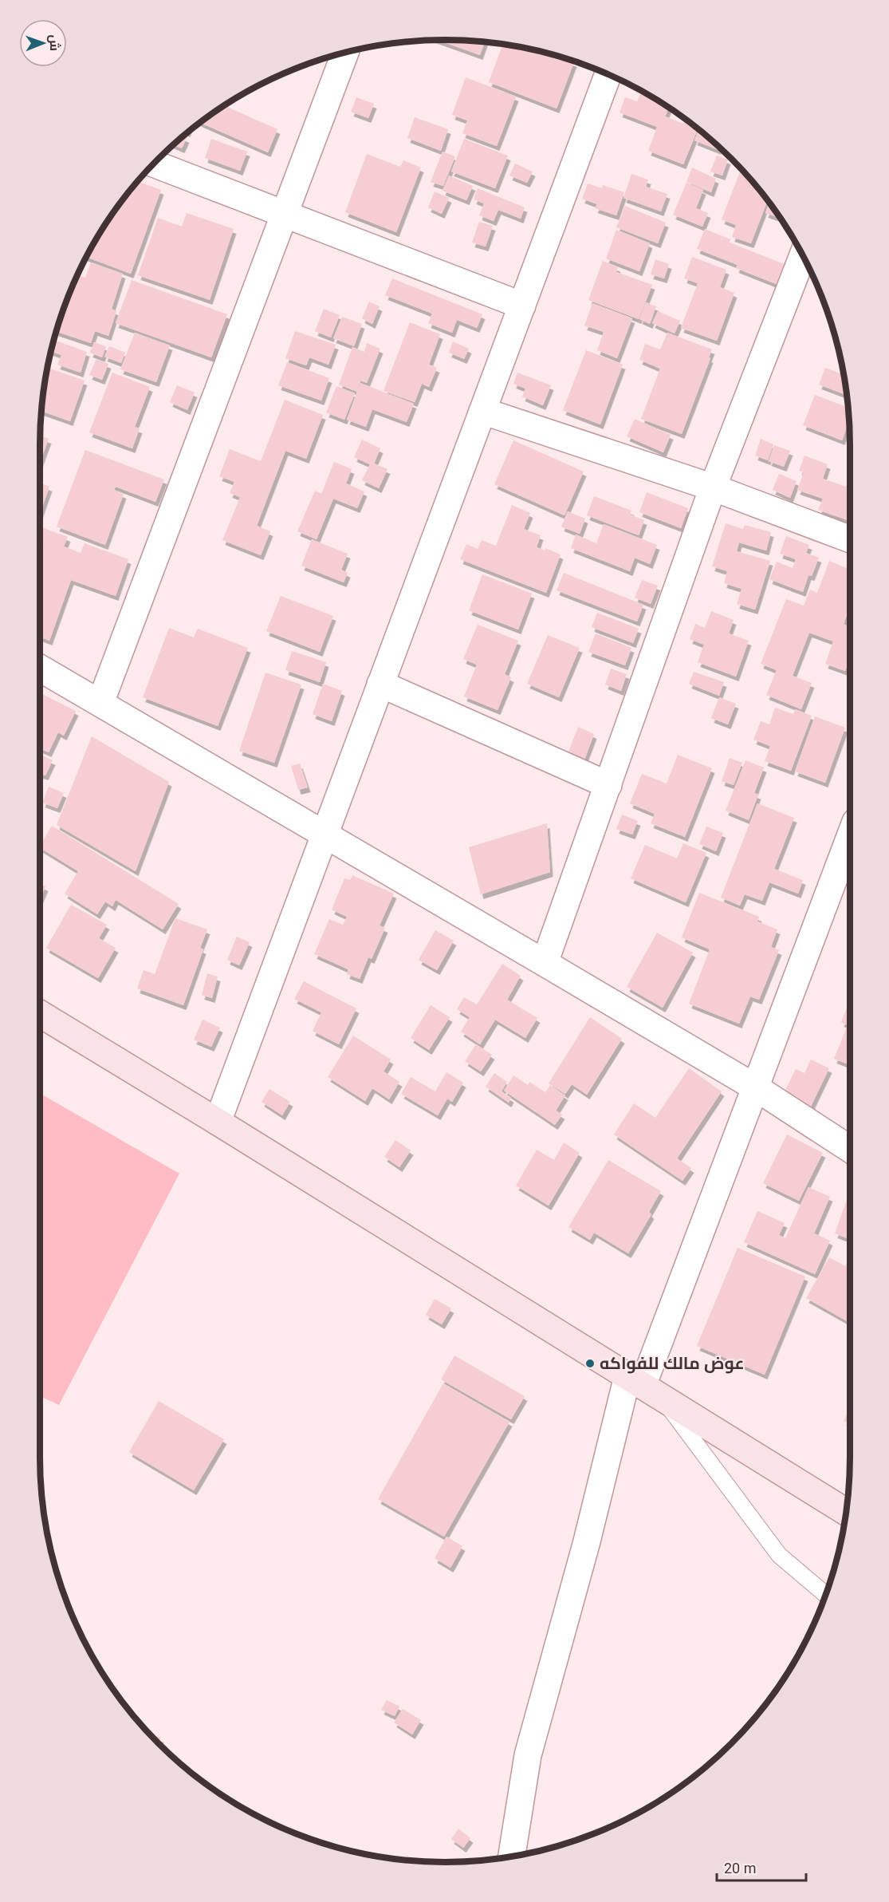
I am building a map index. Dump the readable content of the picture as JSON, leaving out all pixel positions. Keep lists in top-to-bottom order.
{
  "places": ["عوض مالك للفواكه"],
  "scale_bar": "20 m",
  "north": "right"
}
